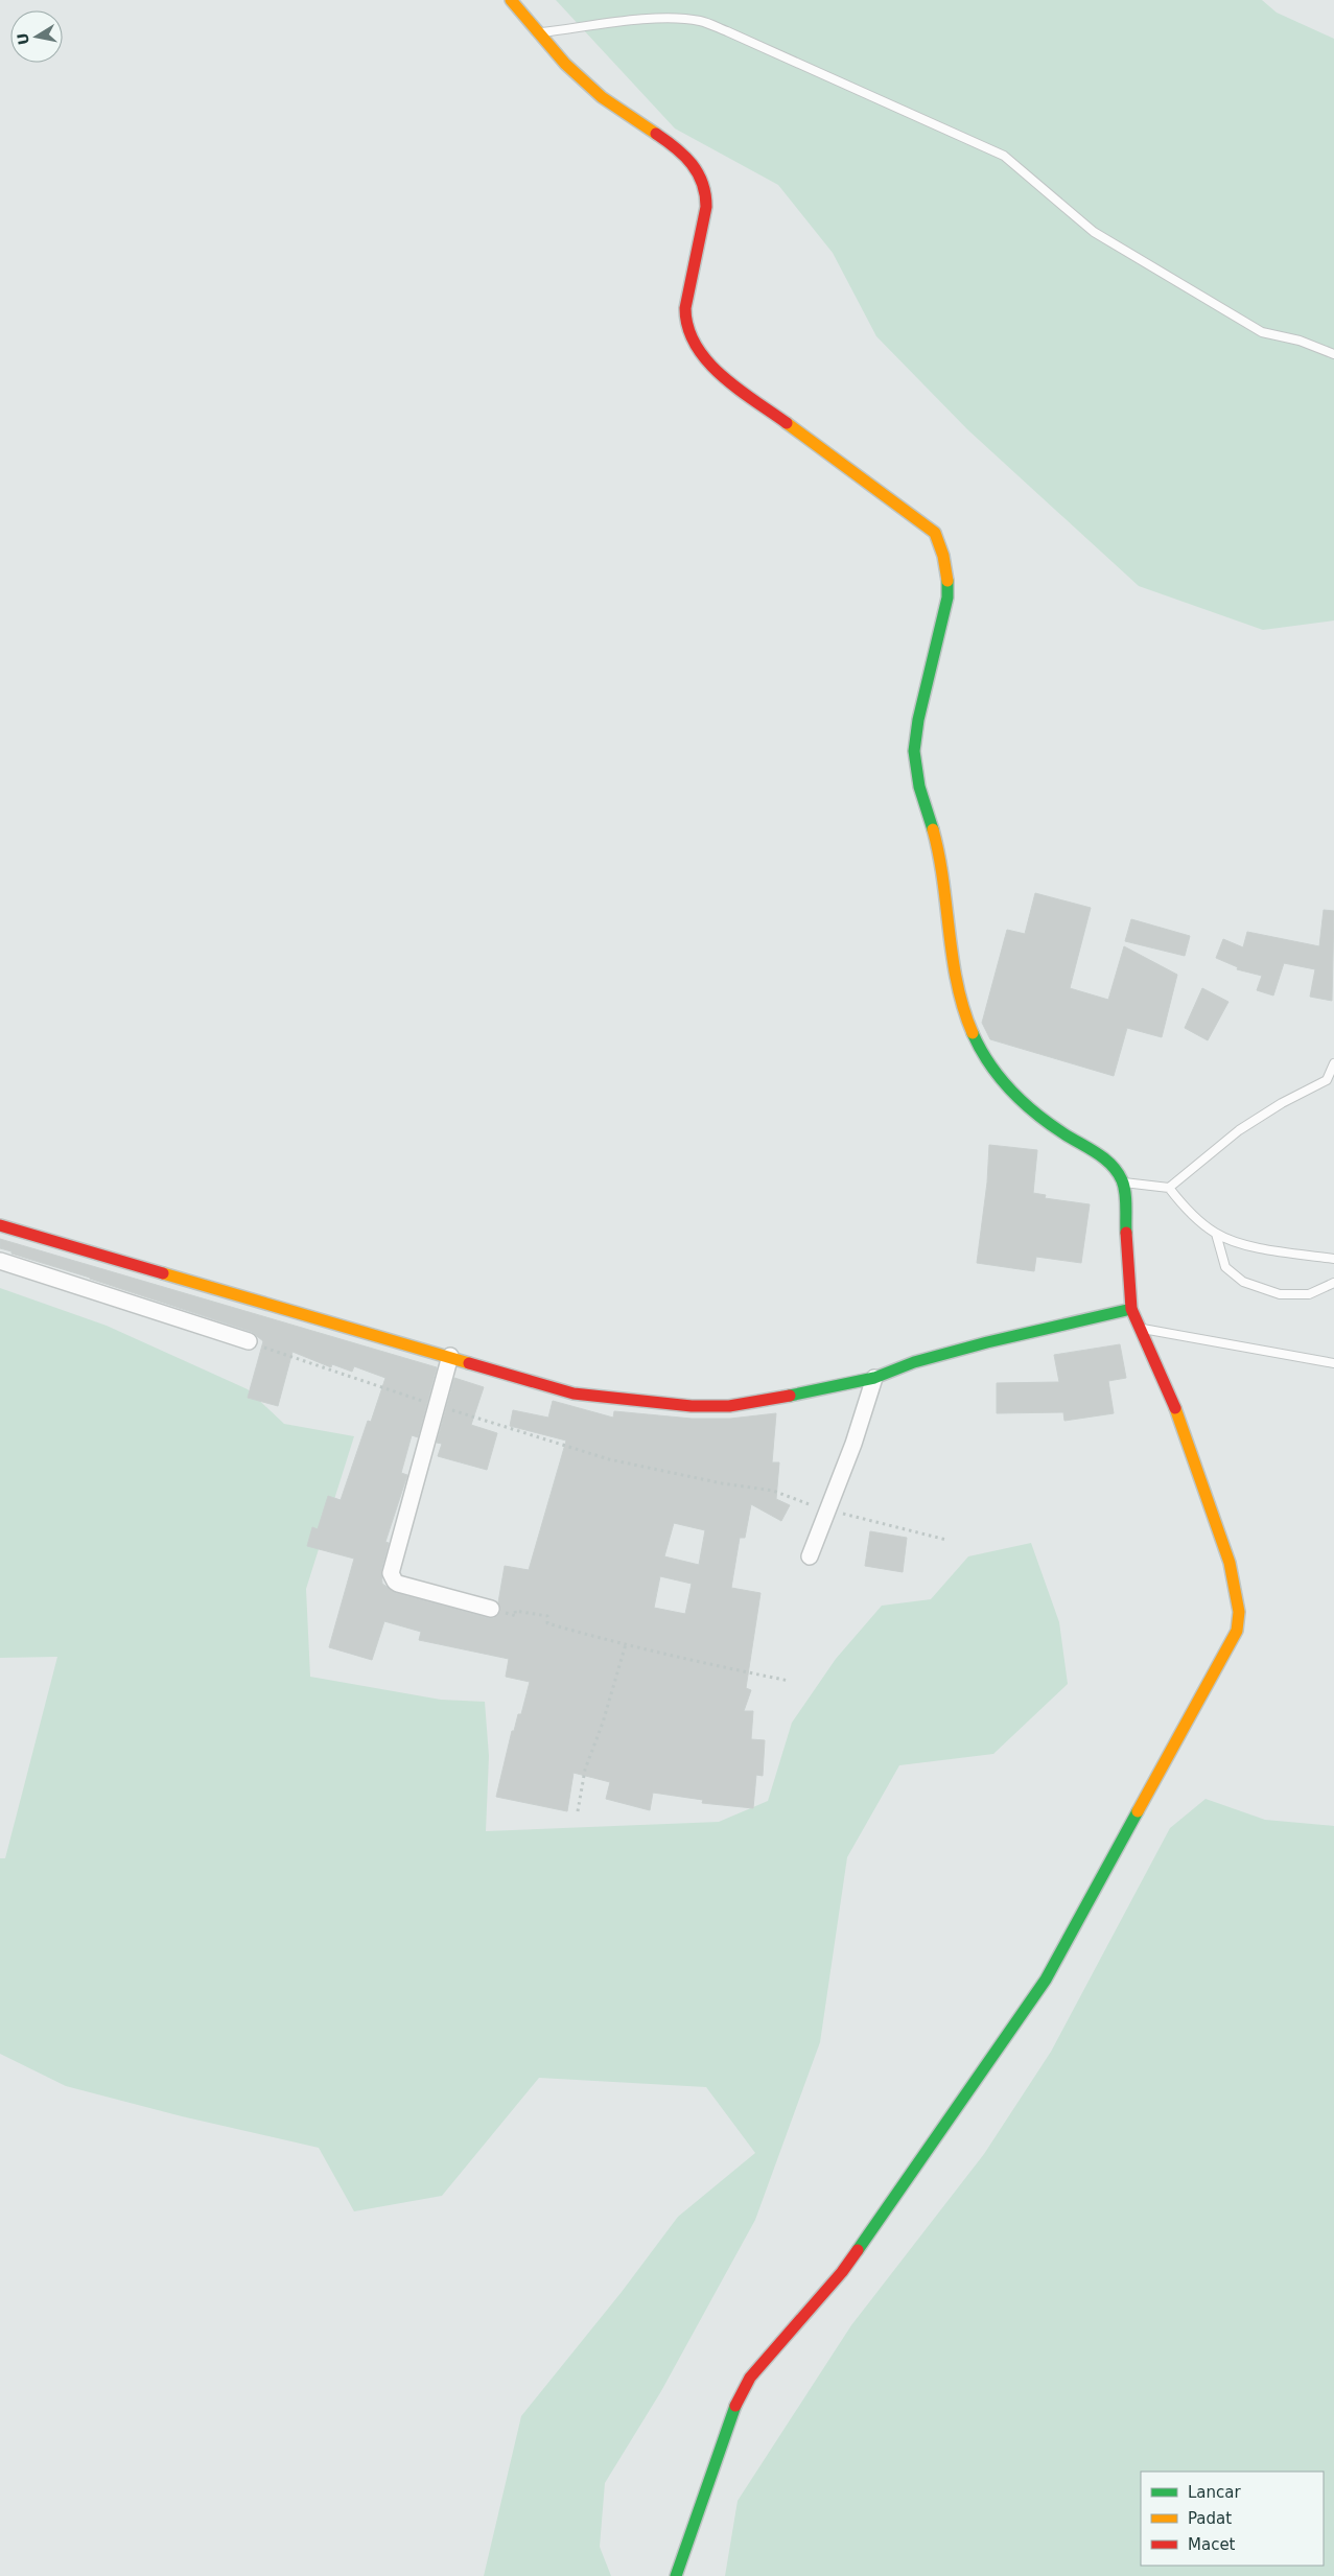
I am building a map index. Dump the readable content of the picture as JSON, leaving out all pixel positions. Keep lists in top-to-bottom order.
{
  "legend": ["Lancar", "Padat", "Macet"],
  "north": "left"
}
